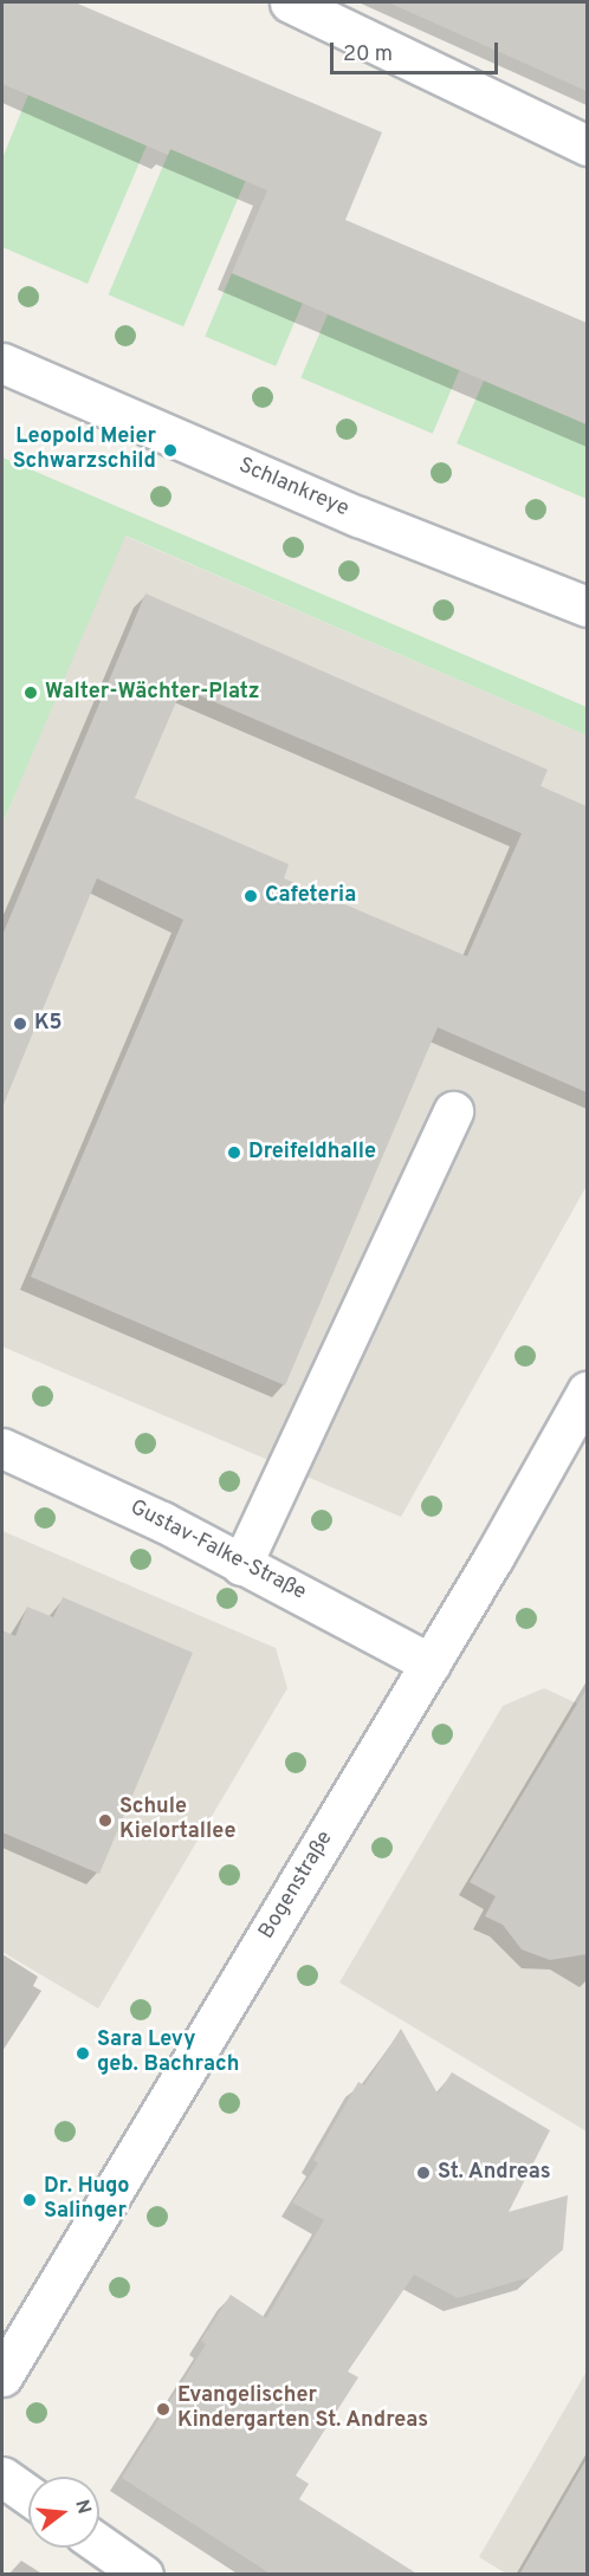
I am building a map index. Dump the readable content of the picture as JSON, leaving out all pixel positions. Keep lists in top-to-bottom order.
{
  "streets": {
    "street": ["Schlankreye", "Gustav-Falke-Straße", "Bogenstraße"]
  },
  "crossings": [
    ["Gustav-Falke-Straße", "Bogenstraße"]
  ],
  "places": [
    "Leopold Meier Schwarzschild",
    "Walter-Wächter-Platz",
    "Cafeteria",
    "K5",
    "Dreifeldhalle",
    "Schule Kielortallee",
    "Sara Levy geb. Bachrach",
    "St. Andreas",
    "Dr. Hugo Salinger",
    "Evangelischer Kindergarten St. Andreas"
  ],
  "scale_bar": "20 m",
  "north": "right"
}
